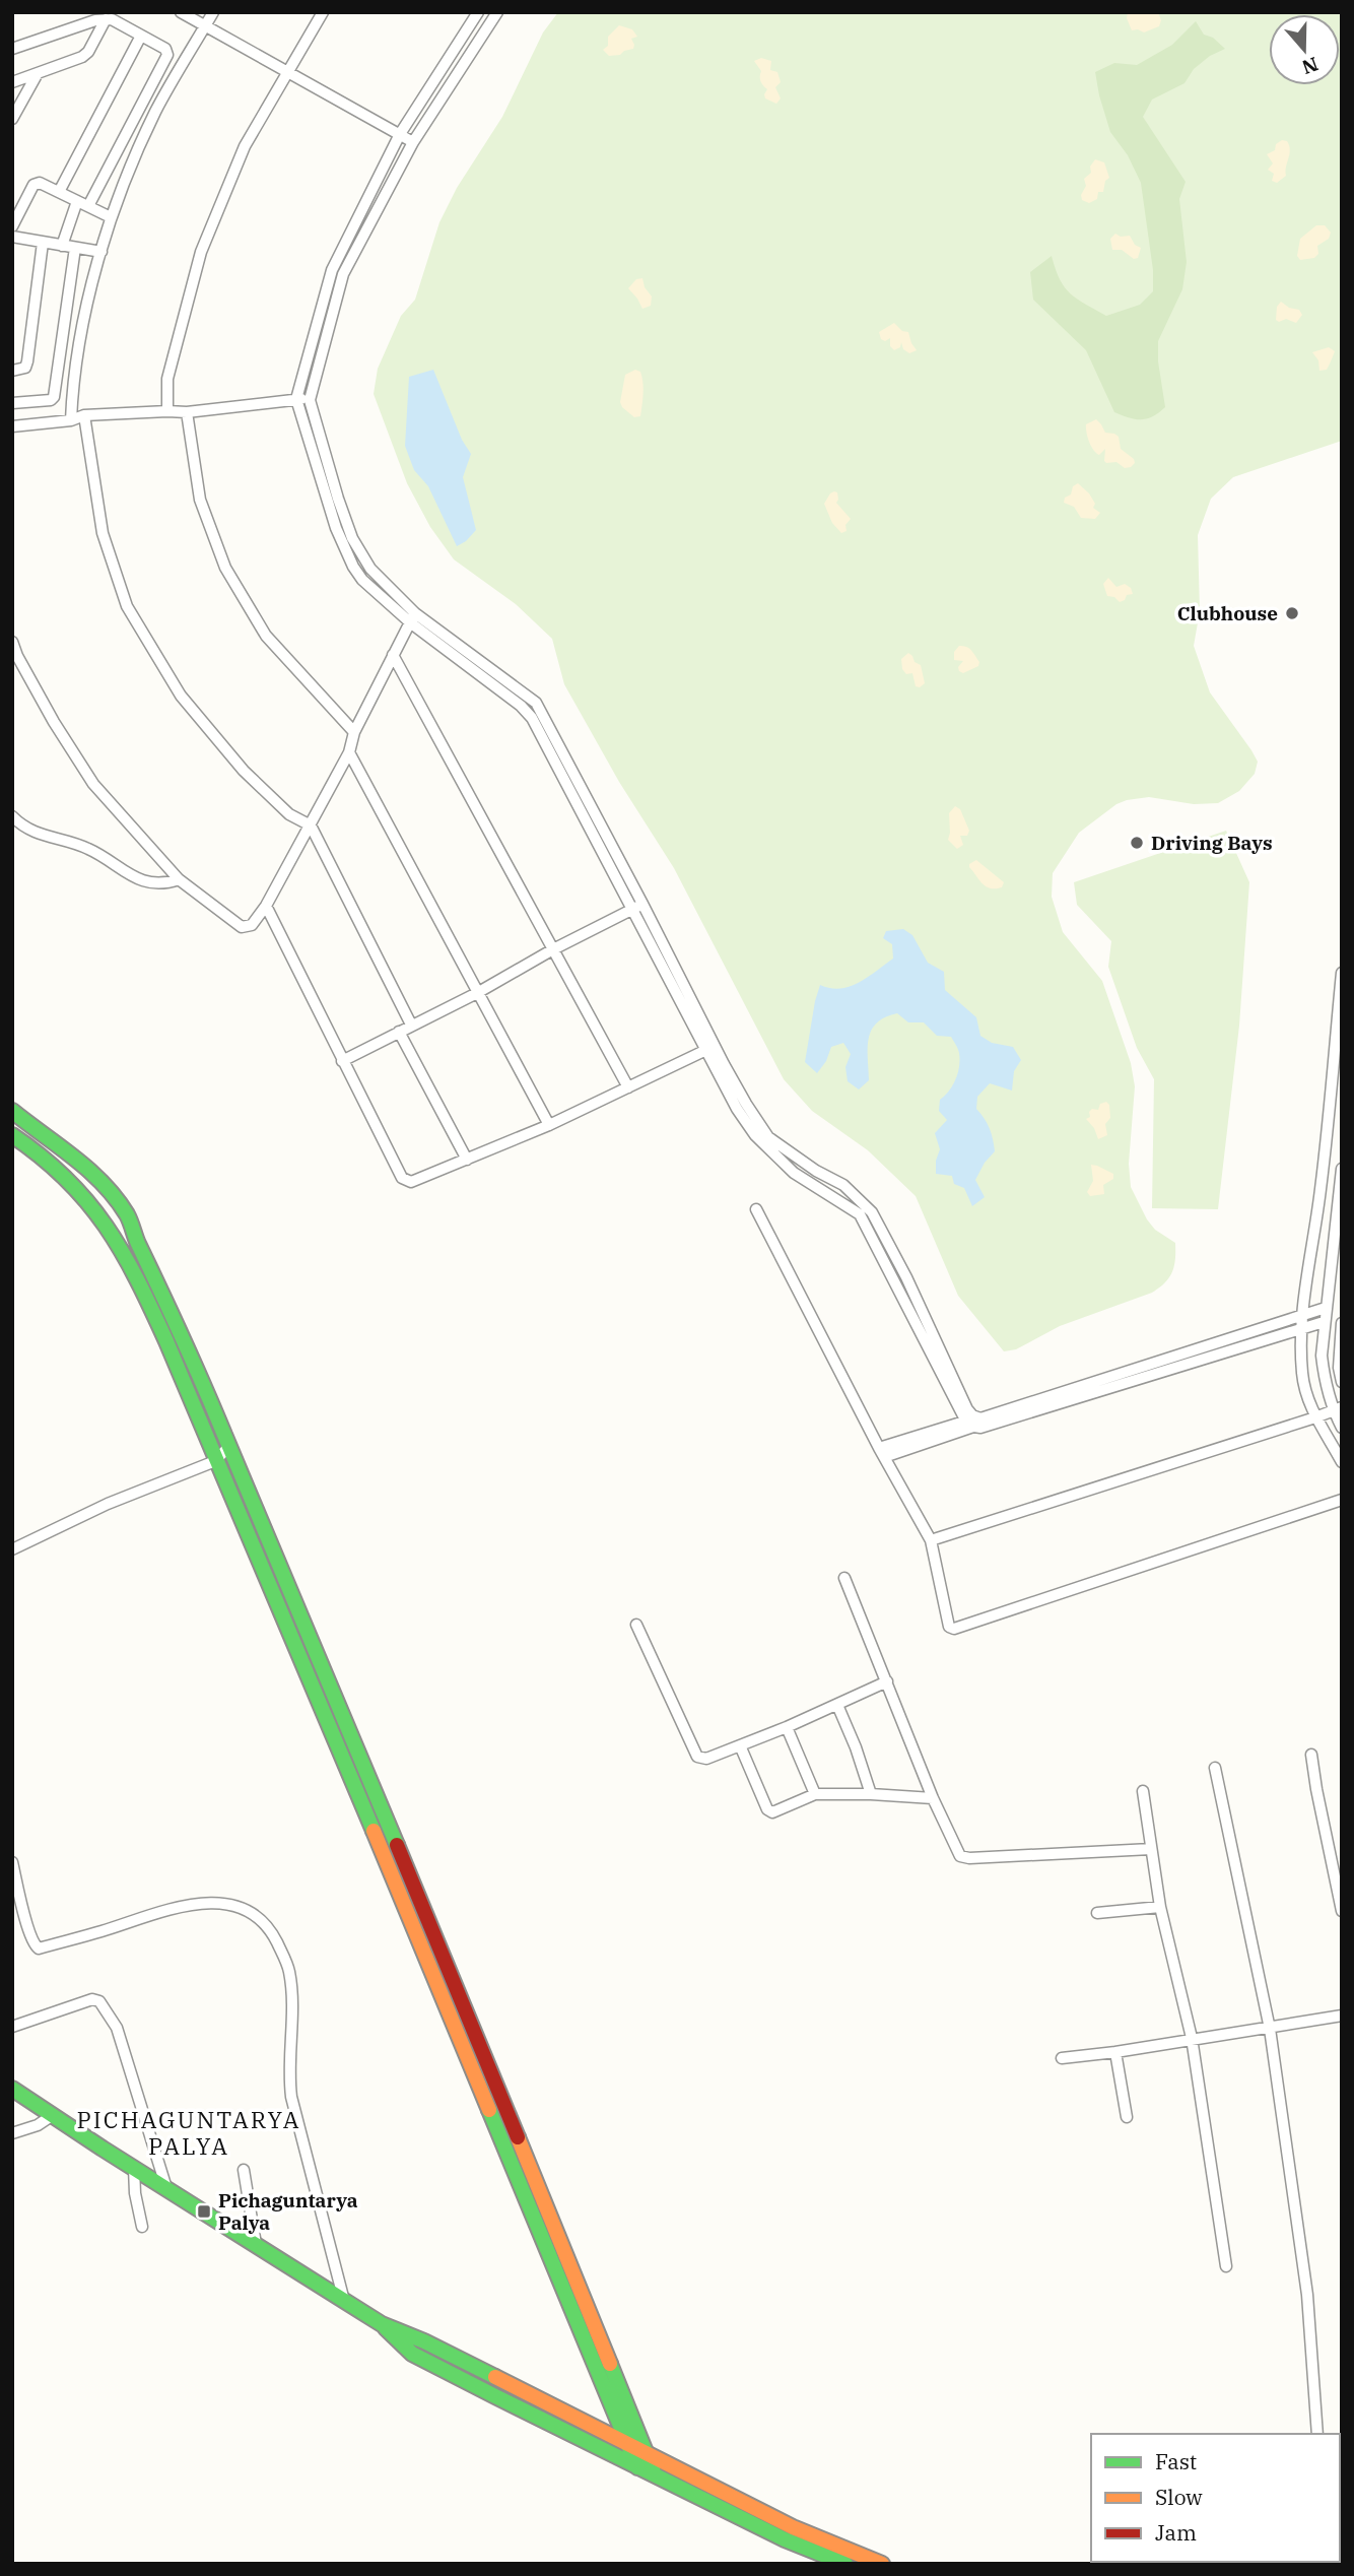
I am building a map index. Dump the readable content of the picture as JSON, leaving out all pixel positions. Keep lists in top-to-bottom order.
{
  "districts": ["PICHAGUNTARYA PALYA"],
  "places": {
    "other": ["Clubhouse", "Driving Bays"],
    "transit": ["Pichaguntarya Palya"]
  },
  "legend": ["Fast", "Slow", "Jam"],
  "north": "bottom"
}
